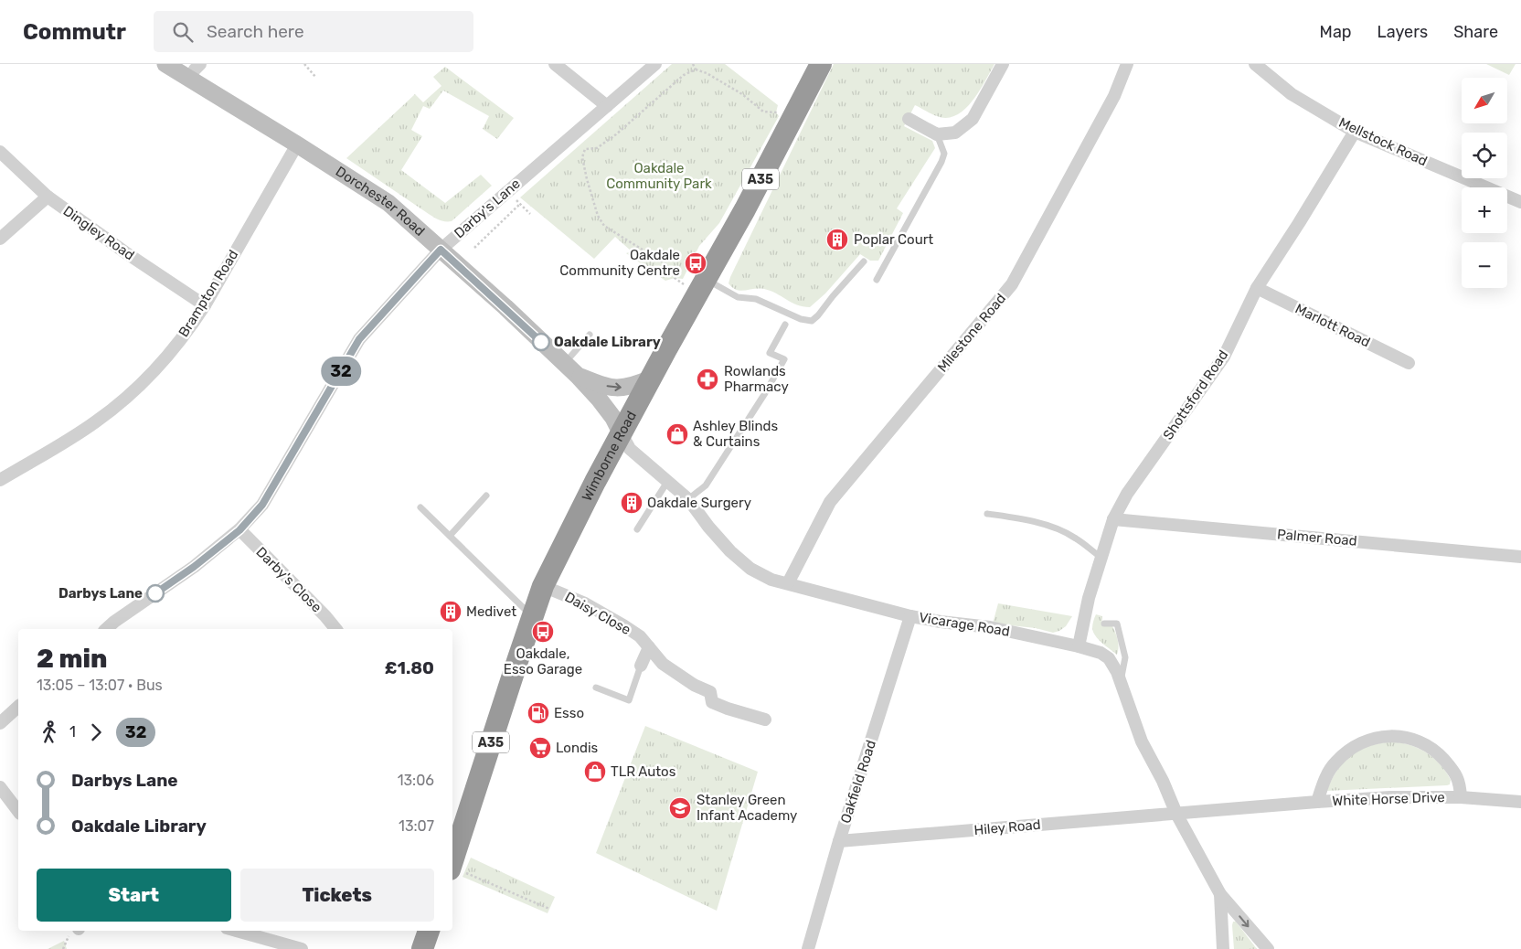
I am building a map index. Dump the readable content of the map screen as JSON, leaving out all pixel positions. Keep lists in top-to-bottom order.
{
  "streets": {
    "highway": ["A35", "Wimborne Road"],
    "street": [
      "Mellstock Road",
      "Dorchester Road",
      "Darby's Lane",
      "Dingley Road",
      "Brampton Road",
      "Marlott Road",
      "Milestone Road",
      "Shottsford Road",
      "Palmer Road",
      "Darby's Close",
      "Daisy Close",
      "Vicarage Road",
      "Oakfield Road",
      "White Horse Drive",
      "Hiley Road"
    ]
  },
  "crossings": [
    ["Mellstock Road", "Shottsford Road"],
    ["Dorchester Road", "Darby's Lane"],
    ["Dorchester Road", "Brampton Road"],
    ["Dorchester Road", "Wimborne Road"],
    ["Dorchester Road", "Vicarage Road"],
    ["Darby's Lane", "Darby's Close"],
    ["Dingley Road", "Brampton Road"],
    ["Marlott Road", "Shottsford Road"],
    ["Milestone Road", "Vicarage Road"],
    ["Shottsford Road", "Palmer Road"],
    ["Shottsford Road", "Vicarage Road"],
    ["Wimborne Road", "Daisy Close"],
    ["Wimborne Road", "Vicarage Road"],
    ["Vicarage Road", "Oakfield Road"],
    ["Vicarage Road", "White Horse Drive"],
    ["Vicarage Road", "Hiley Road"],
    ["Oakfield Road", "Hiley Road"],
    ["White Horse Drive", "Hiley Road"]
  ],
  "parks": ["Oakdale Community Park"],
  "places": {
    "building": ["Poplar Court", "Oakdale Surgery", "Medivet"],
    "bus stop": ["Oakdale Community Centre", "Oakdale, Esso Garage"],
    "other": ["Oakdale Library", "Darbys Lane"],
    "pharmacy": ["Rowlands Pharmacy"],
    "shop": ["Ashley Blinds & Curtains", "TLR Autos"],
    "fuel station": ["Esso"],
    "supermarket": ["Londis"],
    "school or university": ["Stanley Green Infant Academy"]
  },
  "lines": ["bus line 32"],
  "north": "bottom left",
  "page": {
    "header": "Commutr",
    "search": "Search here",
    "nav": ["Map", "Layers", "Share"],
    "on_map": "32",
    "map_buttons": ["+", "−"],
    "heading": ["2 min", "13:05 – 13:07 · Bus", "£1.80"],
    "legs": ["1", "32"],
    "list": [
      {
        "name": "Darbys Lane",
        "value": "13:06"
      },
      {
        "name": "Oakdale Library",
        "value": "13:07"
      }
    ],
    "buttons": ["Start", "Tickets"]
  }
}
